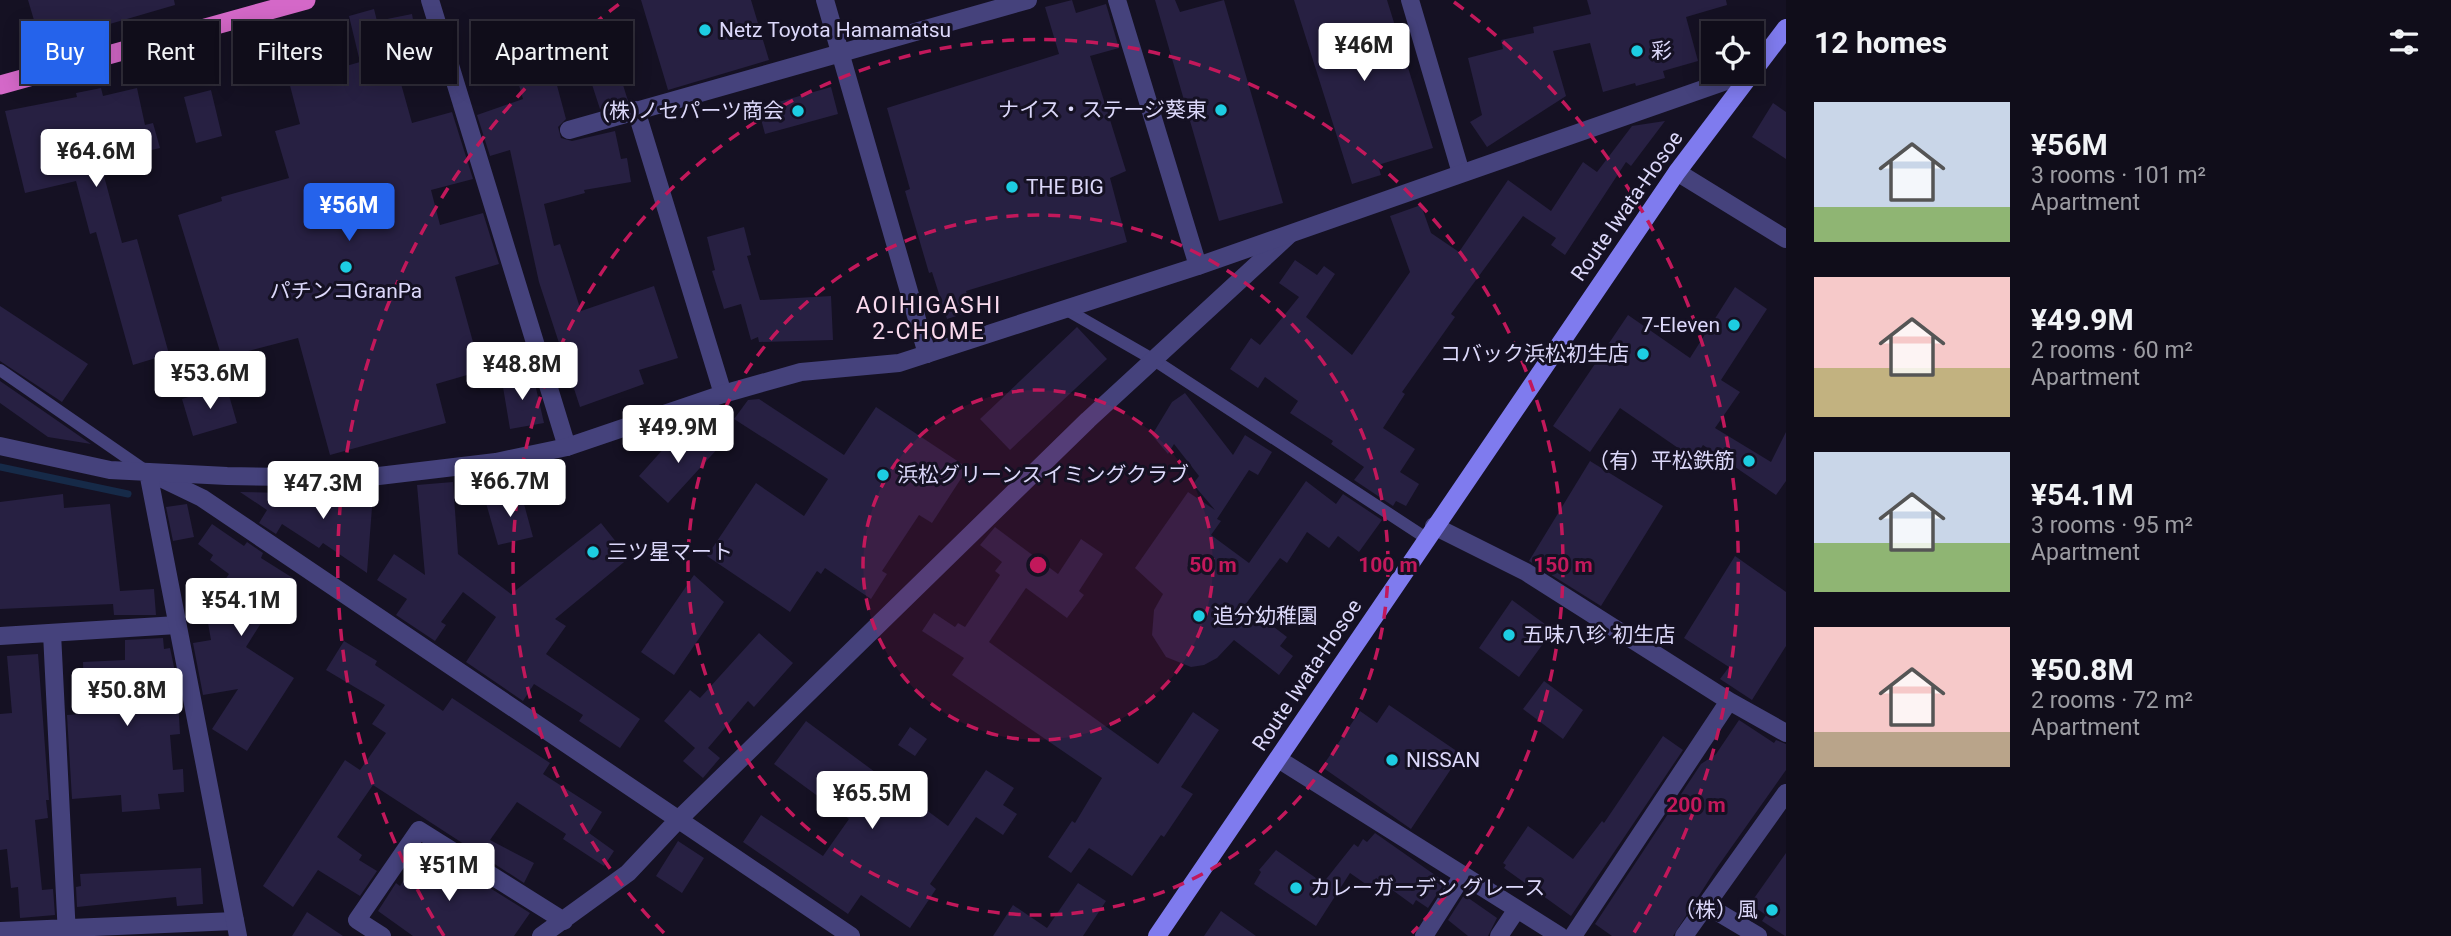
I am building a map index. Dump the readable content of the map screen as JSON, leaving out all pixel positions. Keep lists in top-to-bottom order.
{
  "streets": {
    "main road": ["Route Iwata-Hosoe"]
  },
  "districts": ["AOIHIGASHI 2-CHOME"],
  "places": [
    "Netz Toyota Hamamatsu",
    "彩",
    "ナイス・ステージ葵東",
    "(株)ノセパーツ商会",
    "THE BIG",
    "パチンコGranPa",
    "7-Eleven",
    "コバック浜松初生店",
    "（有）平松鉄筋",
    "浜松グリーンスイミングクラブ",
    "三ツ星マート",
    "追分幼稚園",
    "五味八珍 初生店",
    "NISSAN",
    "カレーガーデン グレース",
    "（株）風"
  ],
  "page": {
    "heading": "12 homes",
    "chip": [
      "Buy",
      "Rent",
      "Filters",
      "New",
      "Apartment"
    ],
    "price": [
      "¥46M",
      "¥64.6M",
      "¥56M",
      "¥48.8M",
      "¥53.6M",
      "¥49.9M",
      "¥66.7M",
      "¥47.3M",
      "¥54.1M",
      "¥50.8M",
      "¥65.5M",
      "¥51M"
    ],
    "list": [
      {
        "name": "¥56M",
        "note": "3 rooms · 101 m² · Apartment"
      },
      {
        "name": "¥49.9M",
        "note": "2 rooms · 60 m² · Apartment"
      },
      {
        "name": "¥54.1M",
        "note": "3 rooms · 95 m² · Apartment"
      },
      {
        "name": "¥50.8M",
        "note": "2 rooms · 72 m² · Apartment"
      }
    ]
  },
  "rings": [
    "50 m",
    "100 m",
    "150 m",
    "200 m"
  ]
}
